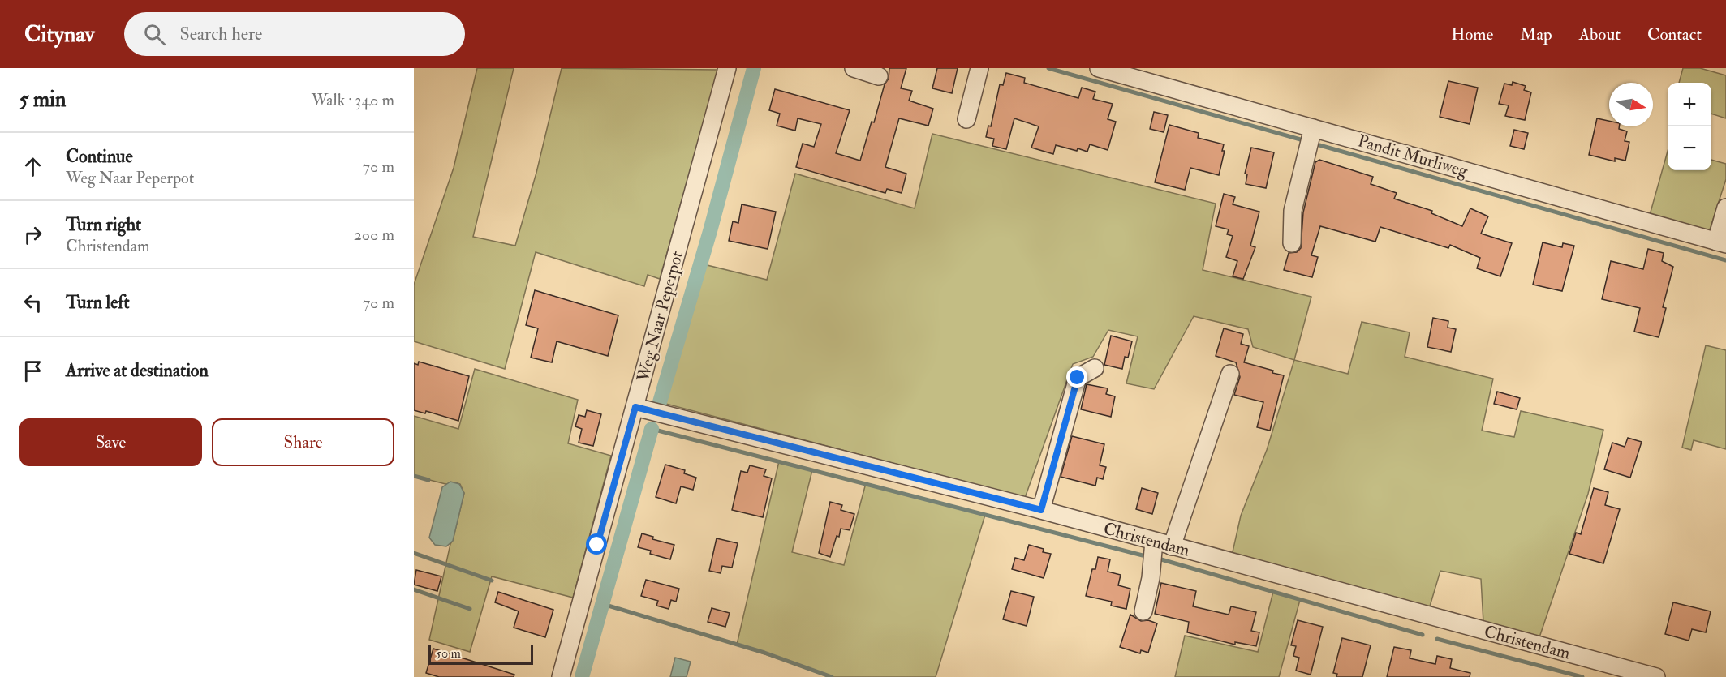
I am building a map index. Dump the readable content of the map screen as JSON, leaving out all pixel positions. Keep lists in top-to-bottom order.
{
  "streets": {
    "street": ["Pandit Murliweg", "Weg Naar Peperpot", "Christendam"]
  },
  "crossings": [
    ["Weg Naar Peperpot", "Christendam"]
  ],
  "scale_bar": "50 m",
  "north": "right",
  "page": {
    "header": "Citynav",
    "search": "Search here",
    "nav": [
      "Home",
      "Map",
      "About",
      "Contact"
    ],
    "heading": ["5 min", "Walk · 340 m"],
    "map_buttons": ["+", "−"],
    "list": [
      ["Continue", "Weg Naar Peperpot", "70 m"],
      ["Turn right", "Christendam", "200 m"],
      ["Turn left", "70 m"],
      "Arrive at destination"
    ],
    "buttons": ["Save", "Share"],
    "scale": "50 m"
  }
}
